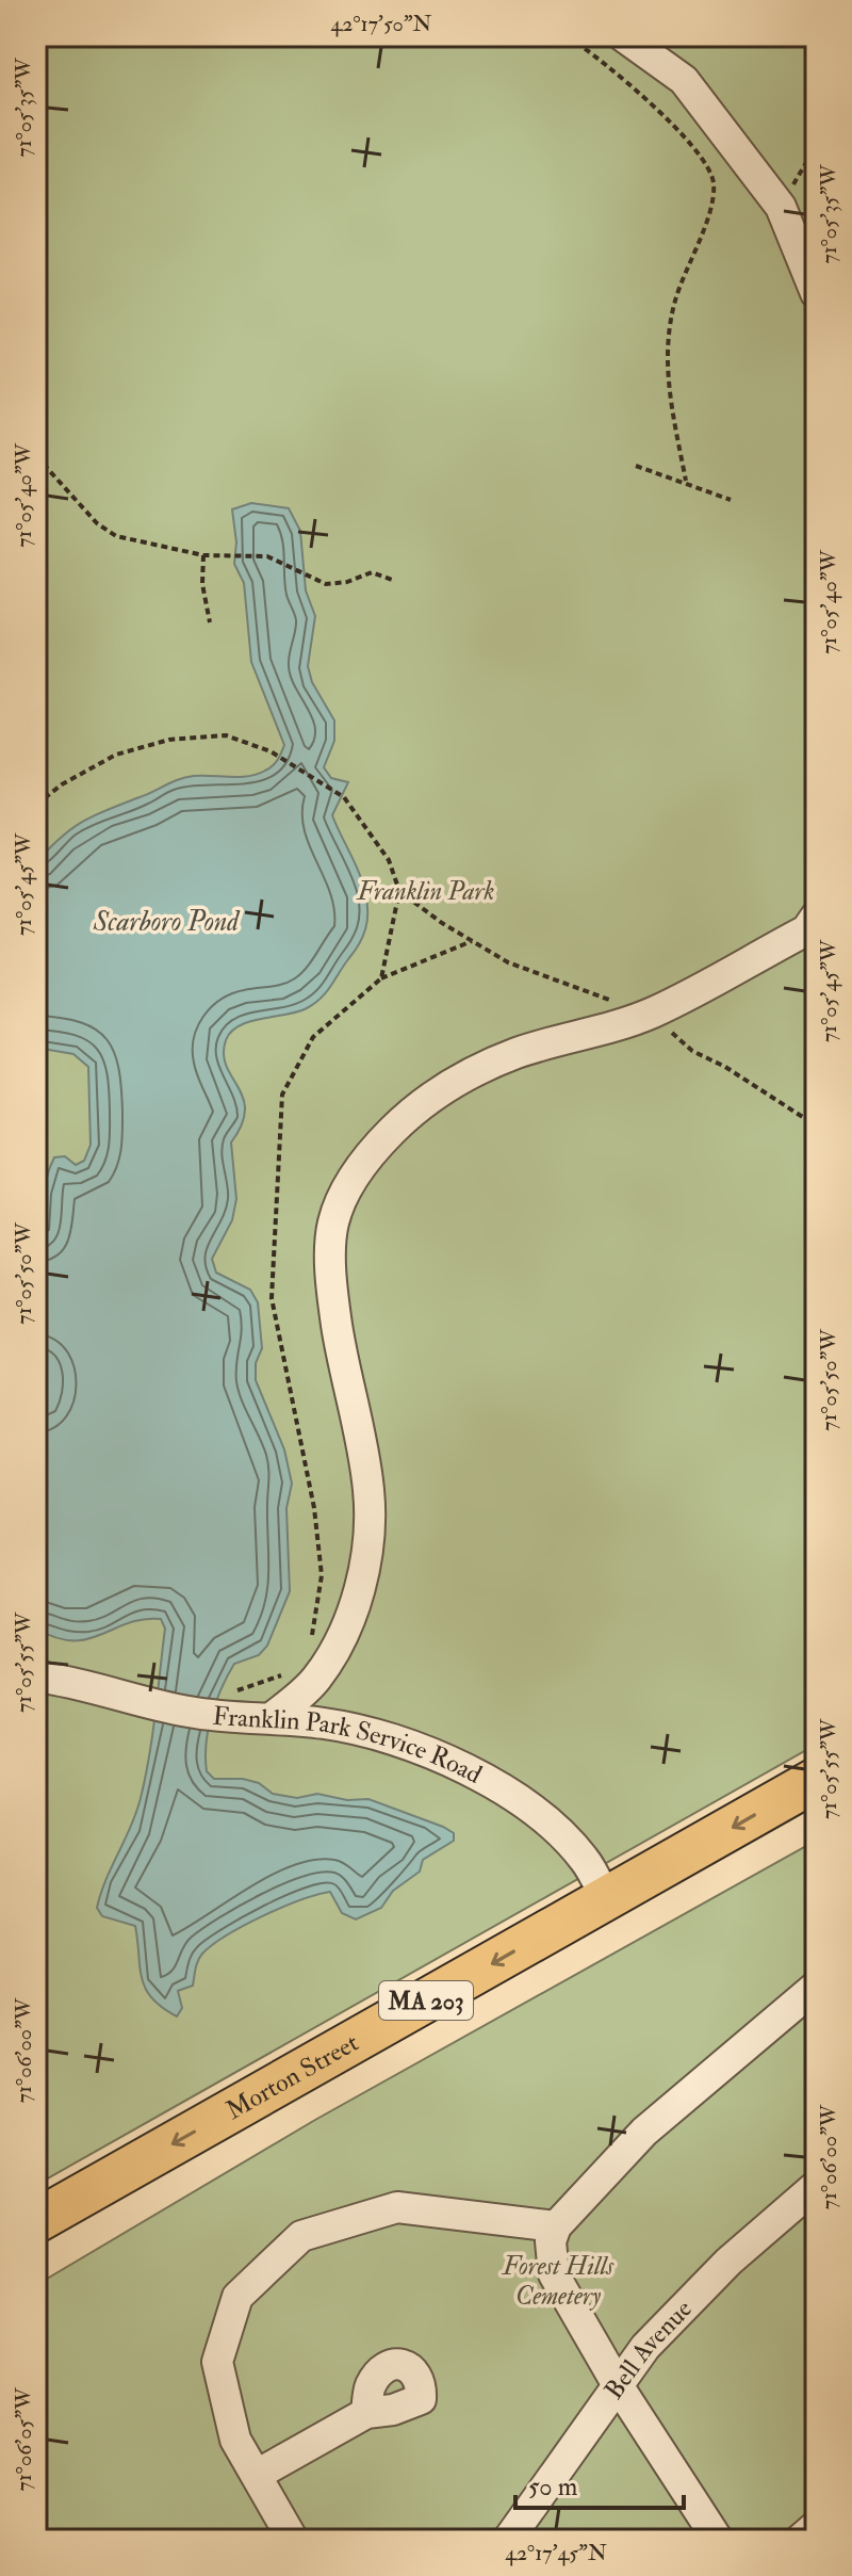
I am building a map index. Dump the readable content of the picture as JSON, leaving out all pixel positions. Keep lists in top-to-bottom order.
{
  "streets": {
    "highway": ["MA 203", "Morton Street"],
    "street": ["Franklin Park Service Road", "Bell Avenue"]
  },
  "crossings": [
    ["Franklin Park Service Road", "Morton Street"]
  ],
  "water": ["Scarboro Pond"],
  "parks": ["Franklin Park", "Forest Hills Cemetery"],
  "scale_bar": "50 m",
  "coordinates": [
    "42°17'50\"N",
    "71°05'35\"W",
    "71°05'40\"W",
    "71°05'45\"W",
    "71°05'50\"W",
    "71°05'55\"W",
    "71°06'00\"W",
    "71°06'05\"W",
    "42°17'45\"N"
  ]
}
